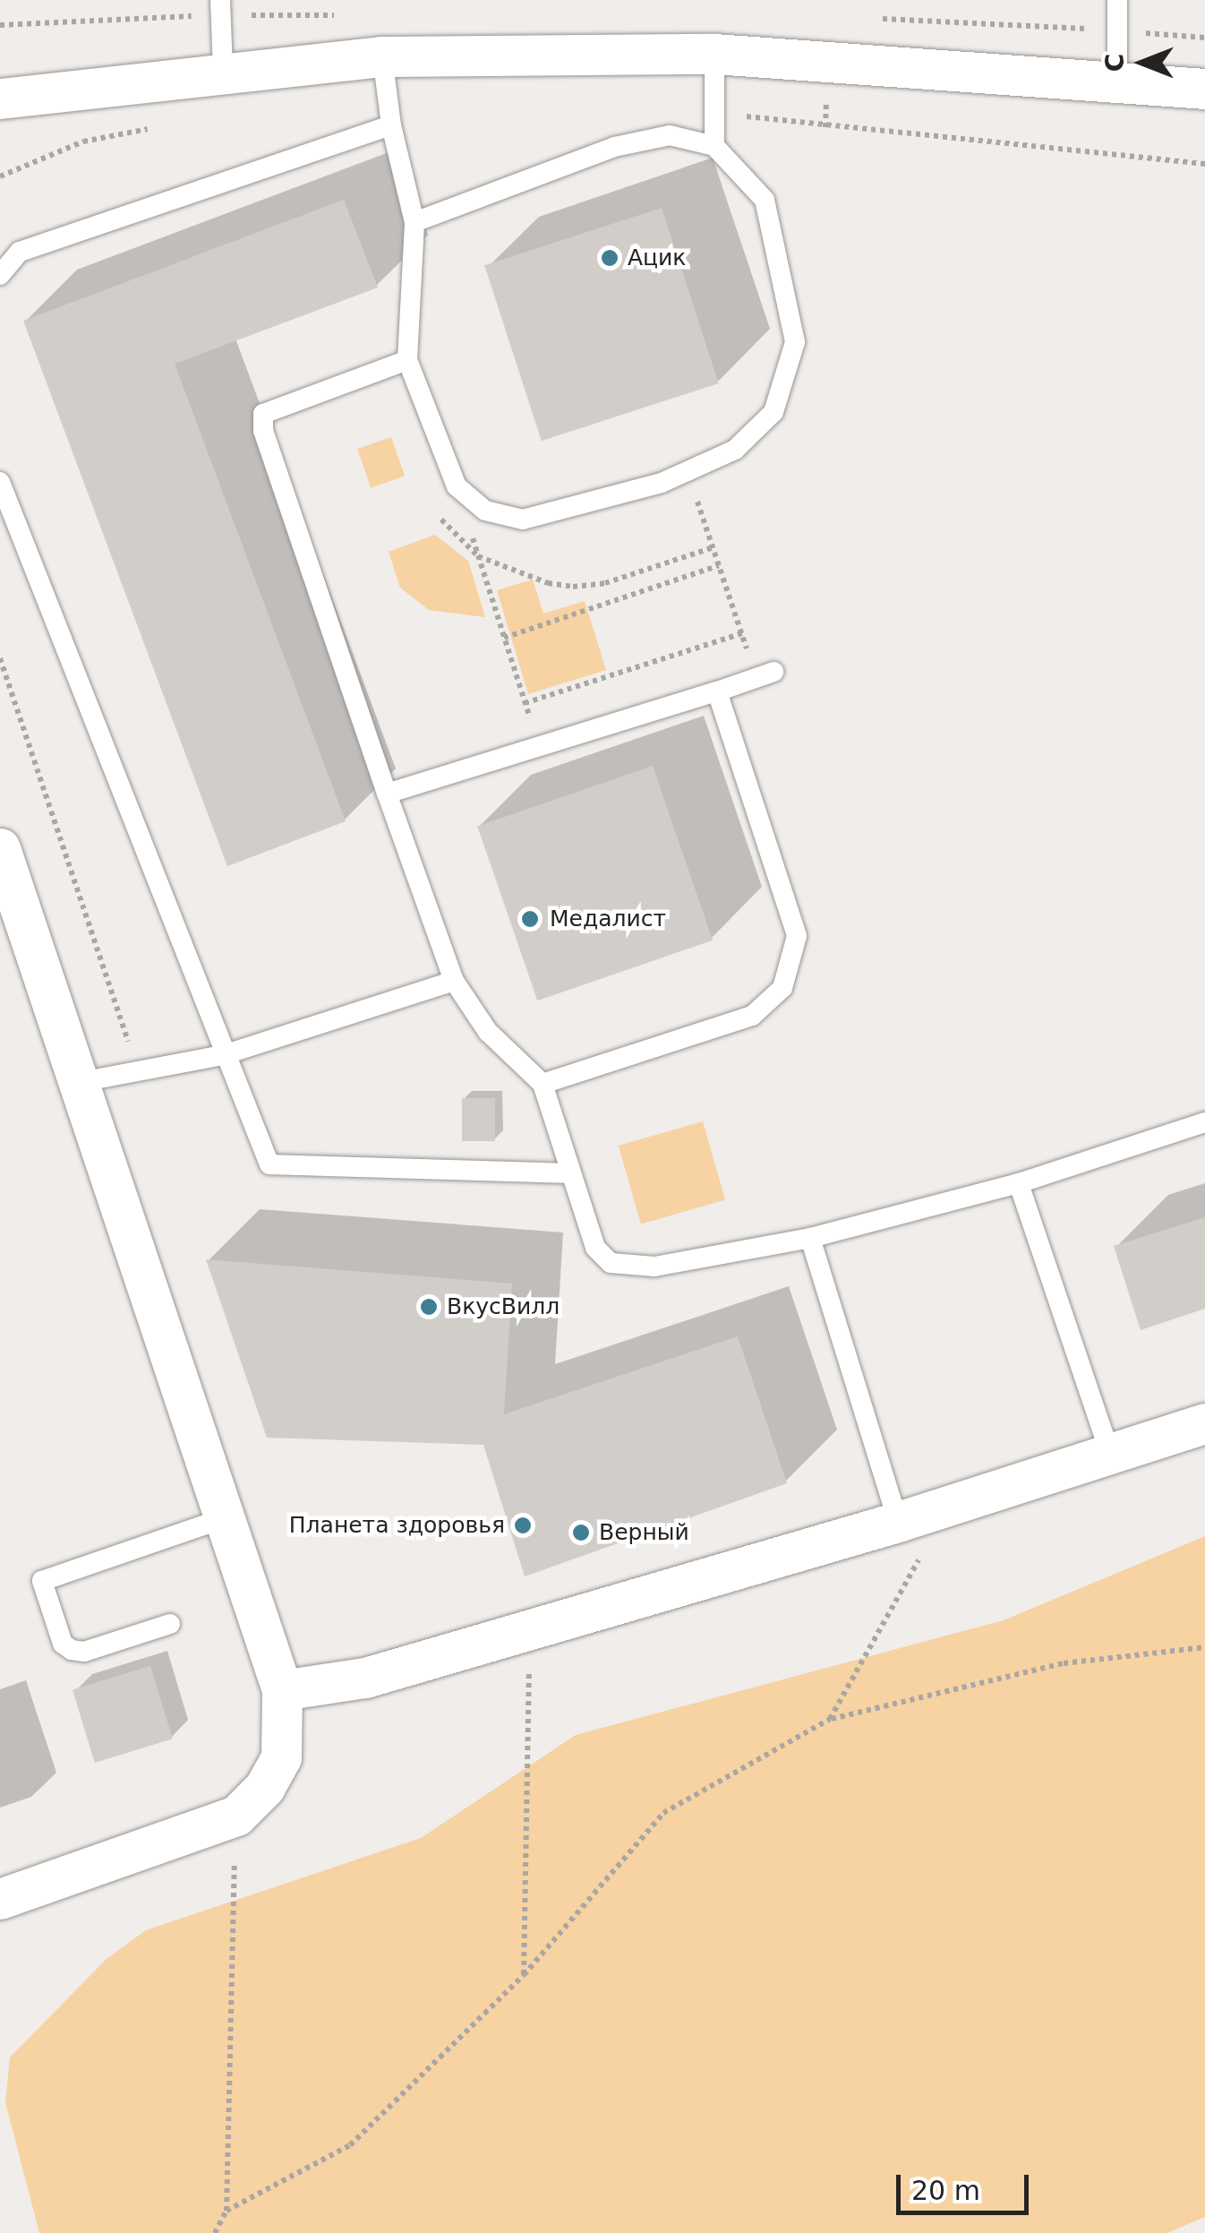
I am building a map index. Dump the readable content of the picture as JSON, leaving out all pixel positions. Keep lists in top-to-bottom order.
{
  "places": [
    "Ацик",
    "Медалист",
    "ВкусВилл",
    "Планета здоровья",
    "Верный"
  ],
  "scale_bar": "20 m",
  "north": "left"
}
